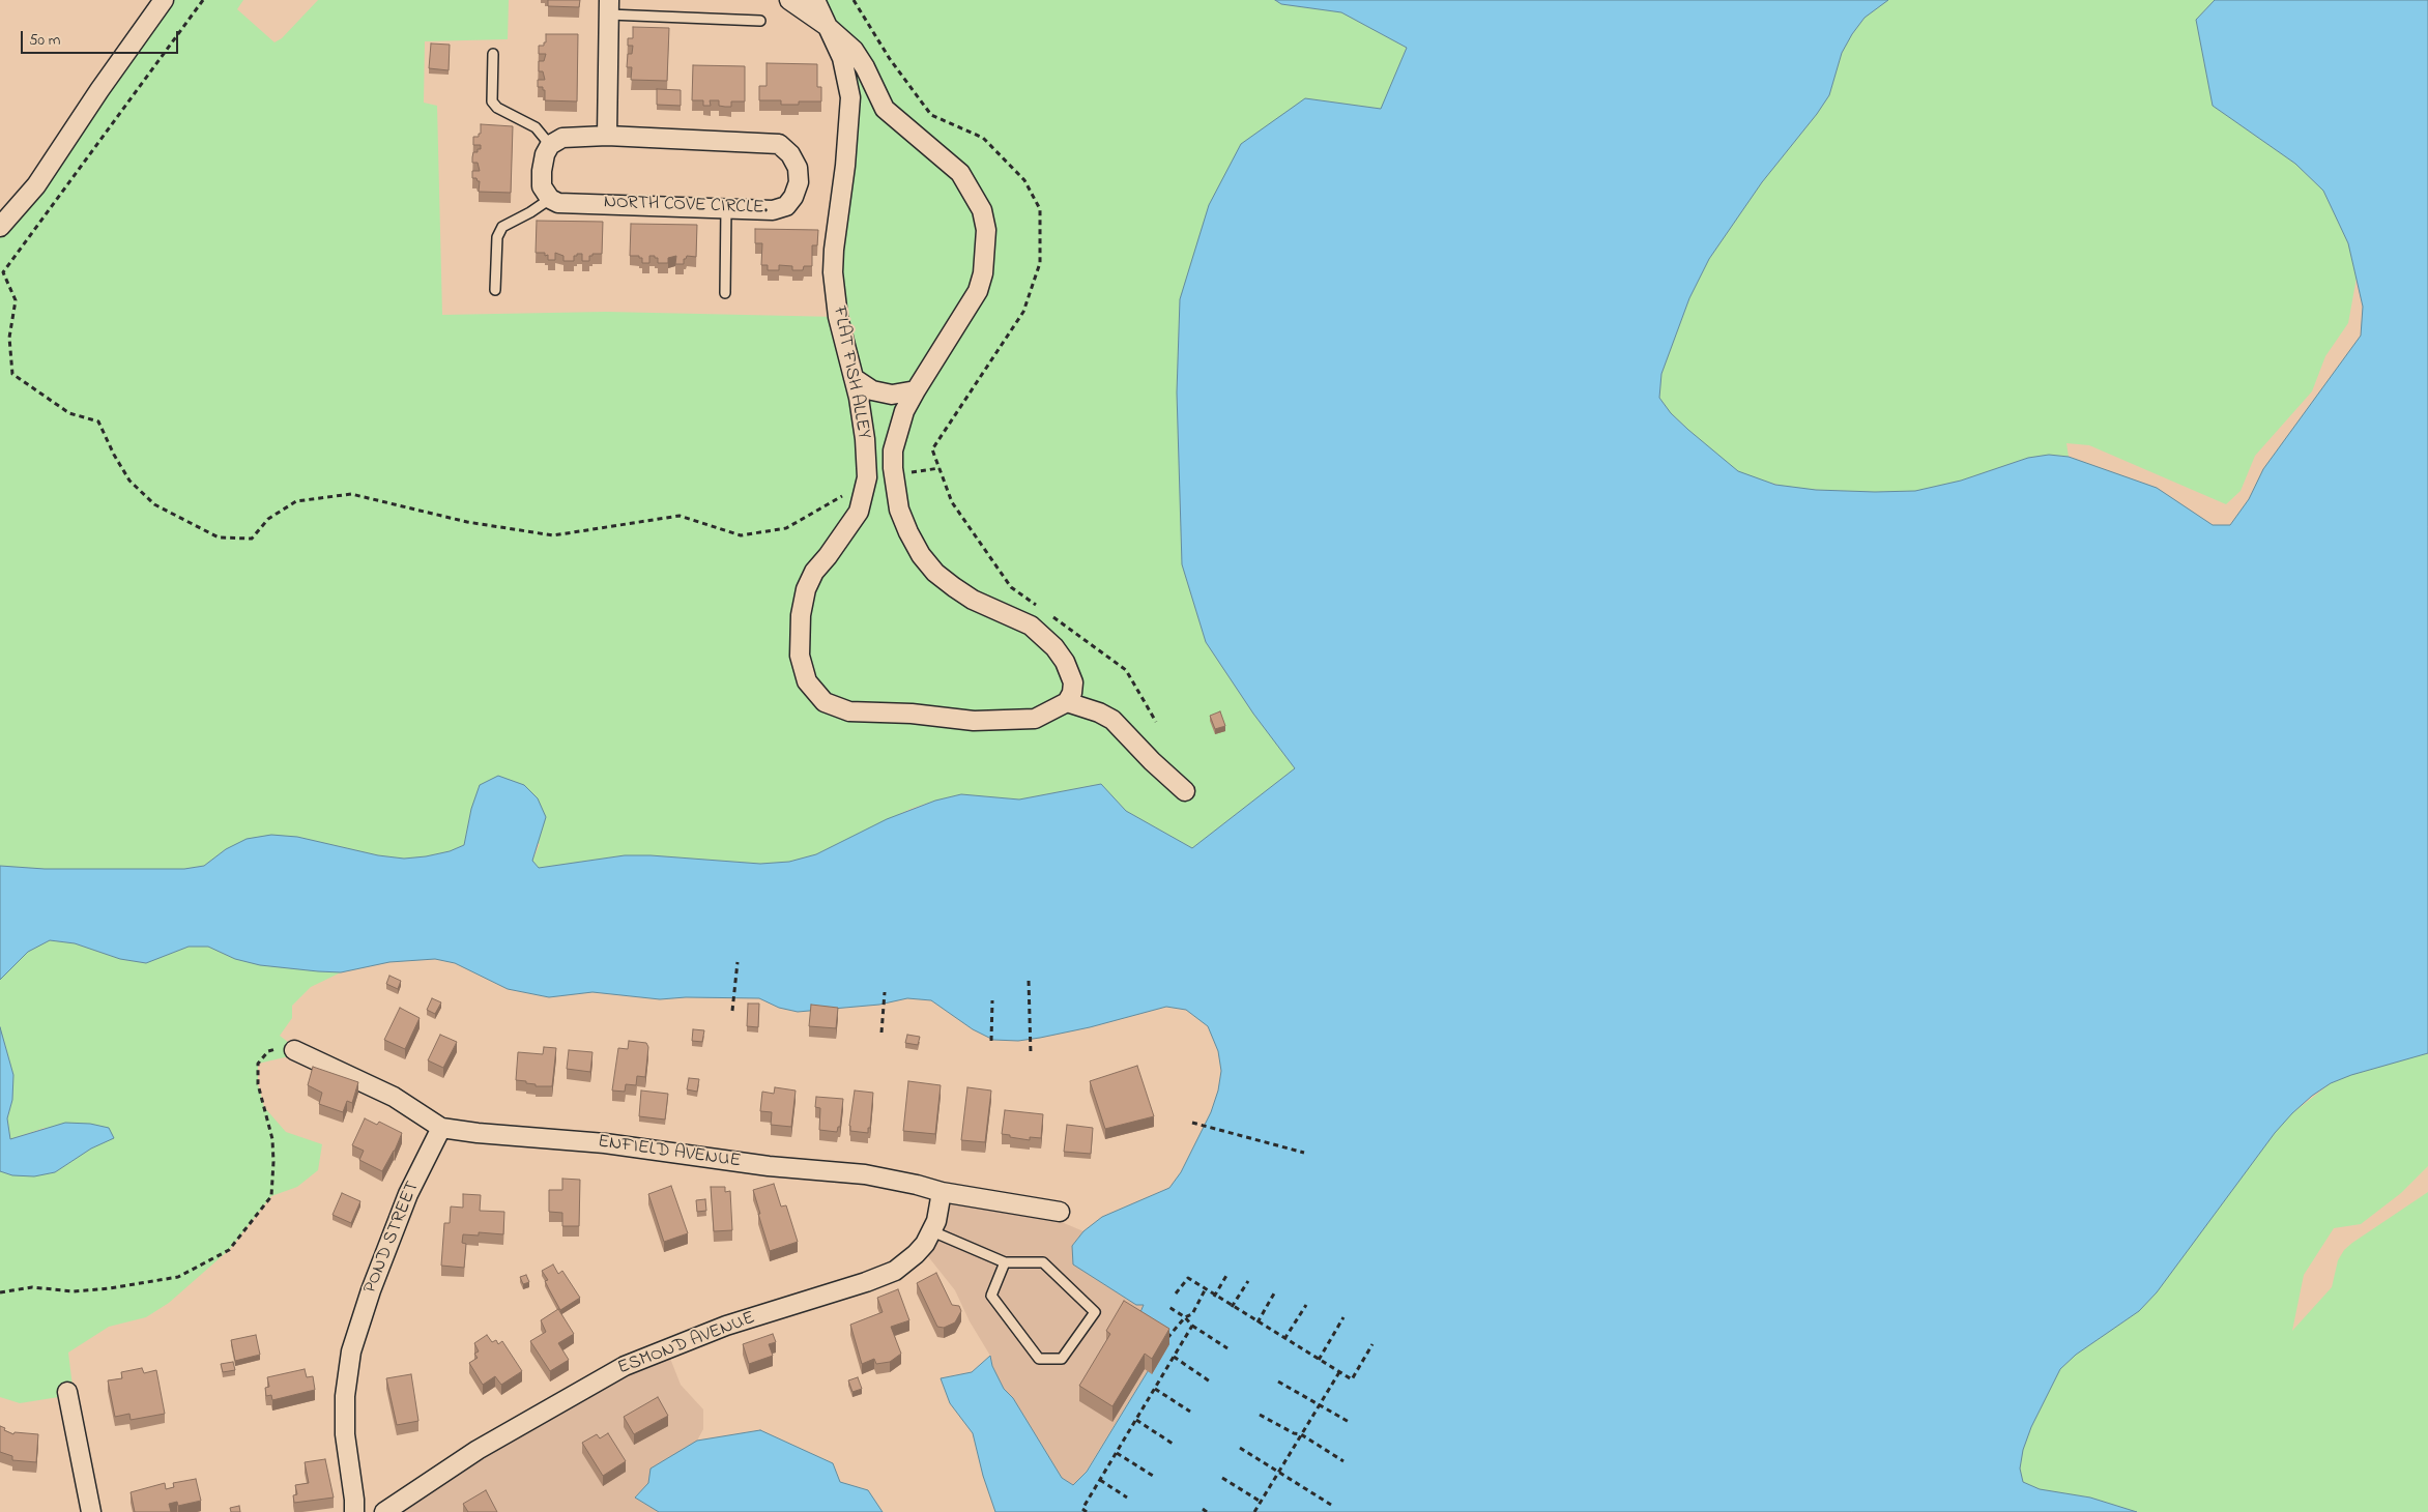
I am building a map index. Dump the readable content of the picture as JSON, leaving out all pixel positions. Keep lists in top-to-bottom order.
{
  "streets": {
    "street": [
      "NORTH COVE CIRCLE.",
      "FLAT FISH ALLEY",
      "ENFIELD AVENUE",
      "POND STREET",
      "ESMOND AVENUE"
    ]
  },
  "crossings": [
    ["ENFIELD AVENUE", "POND STREET"],
    ["ENFIELD AVENUE", "ESMOND AVENUE"]
  ],
  "scale_bar": "50 m"
}
